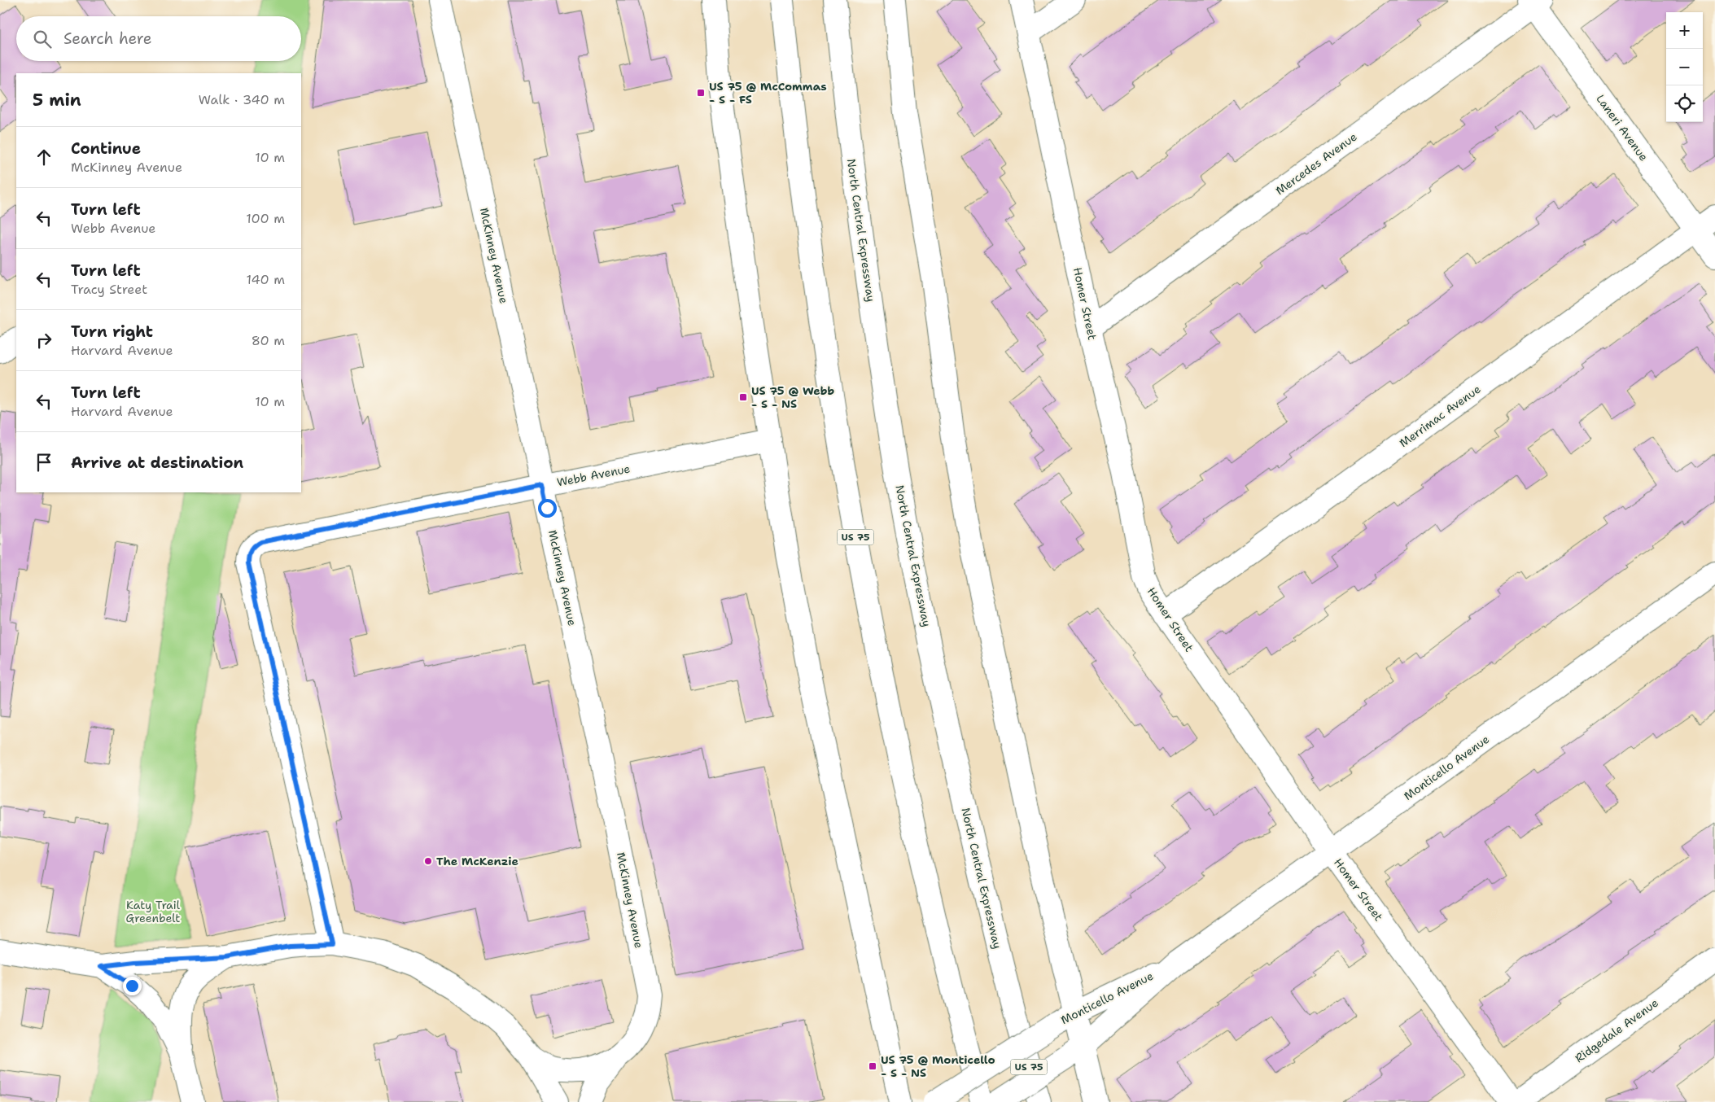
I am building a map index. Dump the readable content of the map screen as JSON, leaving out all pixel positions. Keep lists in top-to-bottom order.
{
  "streets": {
    "main road": [
      "Laneri Avenue",
      "Mercedes Avenue",
      "North Central Expressway",
      "McKinney Avenue",
      "Homer Street",
      "Merrimac Avenue",
      "Webb Avenue",
      "US 75",
      "Monticello Avenue",
      "Ridgedale Avenue"
    ]
  },
  "crossings": [
    ["Laneri Avenue", "Mercedes Avenue"],
    ["Laneri Avenue", "Merrimac Avenue"],
    ["Mercedes Avenue", "Homer Street"],
    ["McKinney Avenue", "Webb Avenue"],
    ["Homer Street", "Merrimac Avenue"],
    ["Homer Street", "Monticello Avenue"]
  ],
  "parks": ["Katy Trail Greenbelt"],
  "places": {
    "transit": ["US 75 @ McCommas - S - FS", "US 75 @ Webb - S - NS", "US 75 @ Monticello - S - NS"],
    "other": ["The McKenzie"]
  },
  "page": {
    "map_buttons": ["+", "−"],
    "search": "Search here",
    "heading": ["5 min", "Walk · 340 m"],
    "list": [
      ["Continue", "McKinney Avenue", "10 m"],
      ["Turn left", "Webb Avenue", "100 m"],
      ["Turn left", "Tracy Street", "140 m"],
      ["Turn right", "Harvard Avenue", "80 m"],
      ["Turn left", "Harvard Avenue", "10 m"],
      "Arrive at destination"
    ]
  }
}
